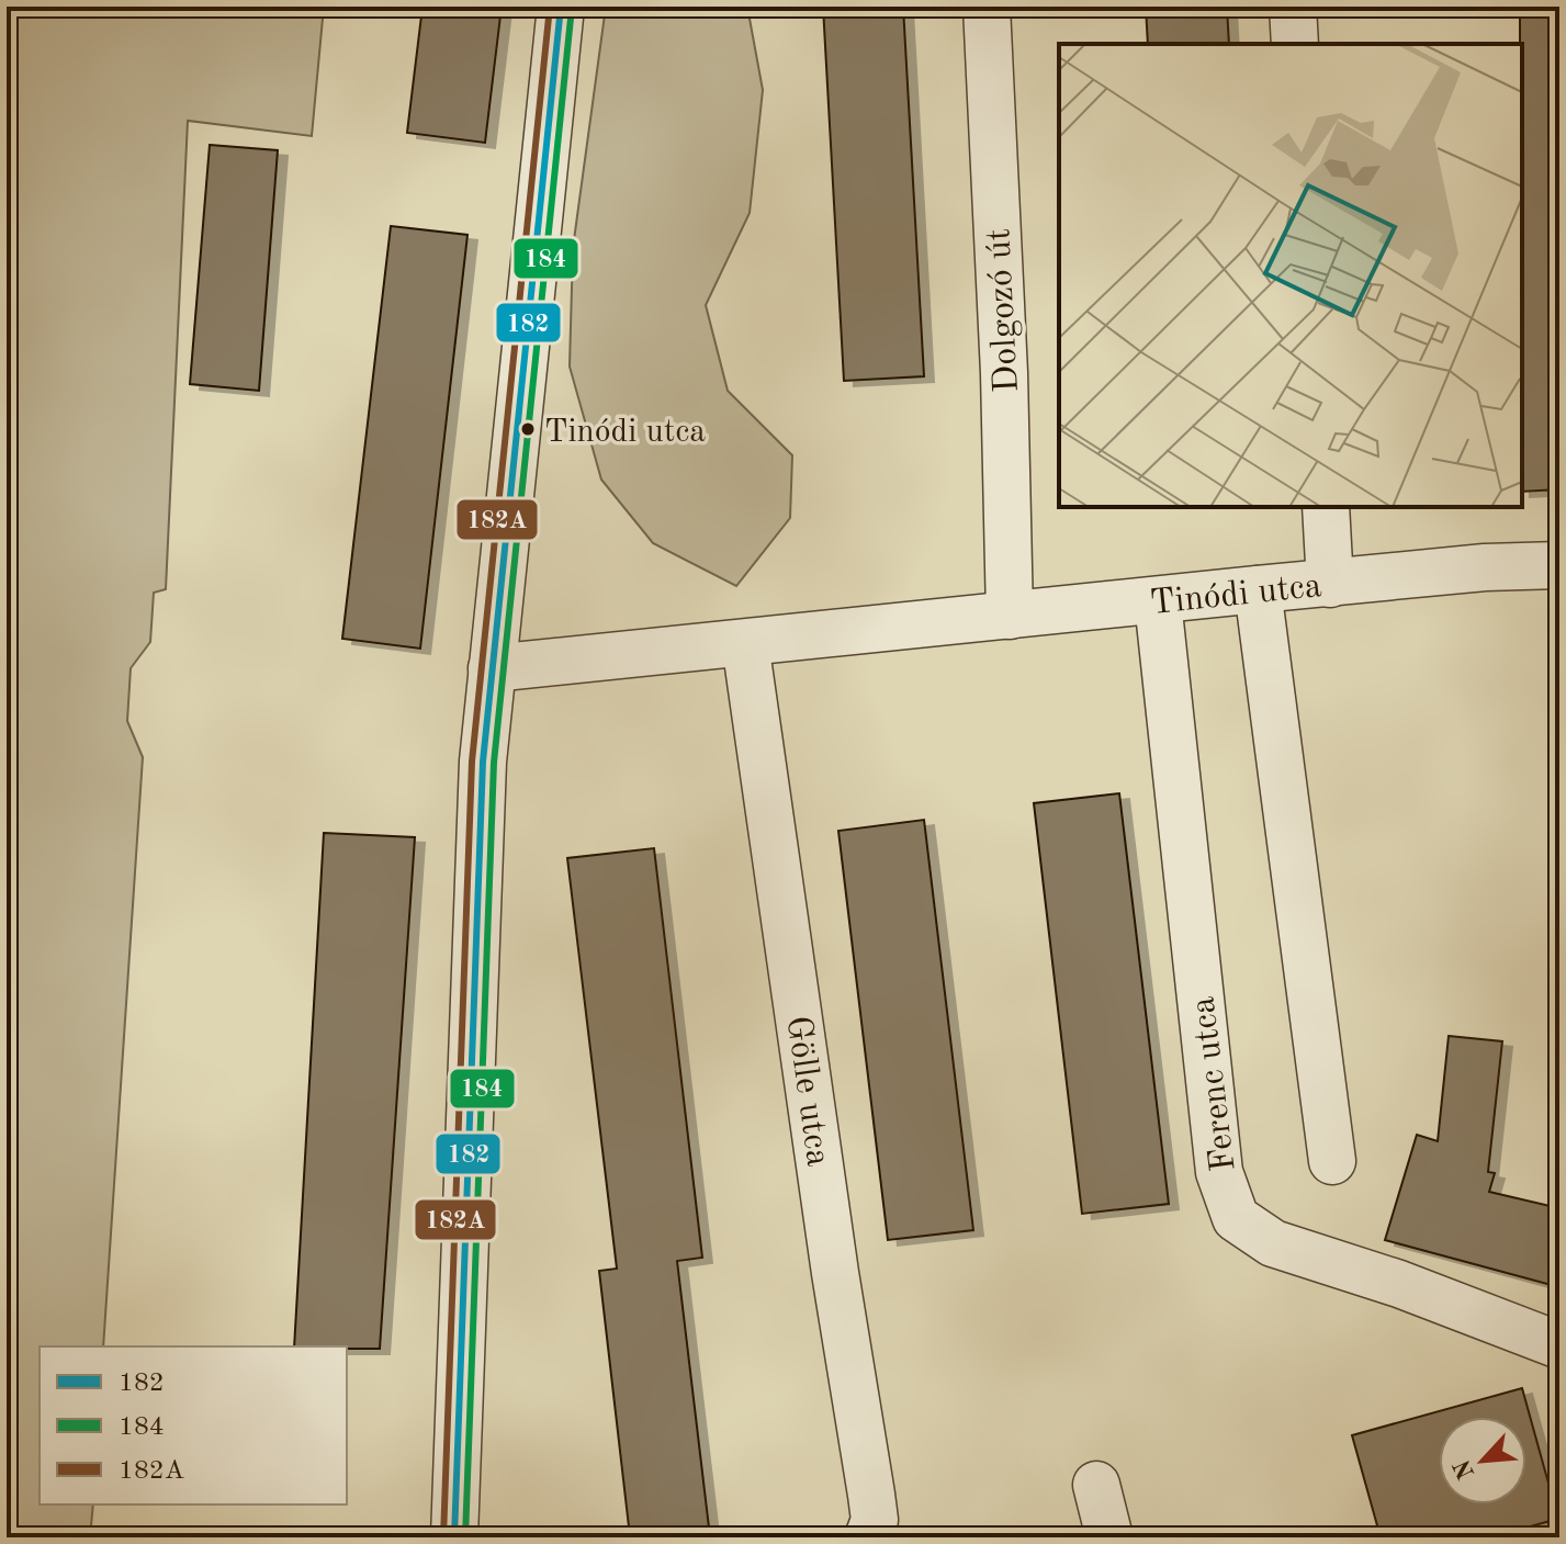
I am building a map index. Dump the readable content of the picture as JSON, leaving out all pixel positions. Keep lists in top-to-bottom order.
{
  "streets": {
    "street": [
      "Dolgozó út",
      "Tinódi utca",
      "Ferenc utca",
      "Gölle utca"
    ]
  },
  "crossings": [
    ["Dolgozó út", "Tinódi utca"],
    ["Tinódi utca", "Ferenc utca"],
    ["Tinódi utca", "Gölle utca"]
  ],
  "places": ["Tinódi utca"],
  "lines": ["transit line 182", "transit line 182A", "transit line 184"],
  "legend": ["182", "184", "182A"],
  "north": "bottom left"
}
